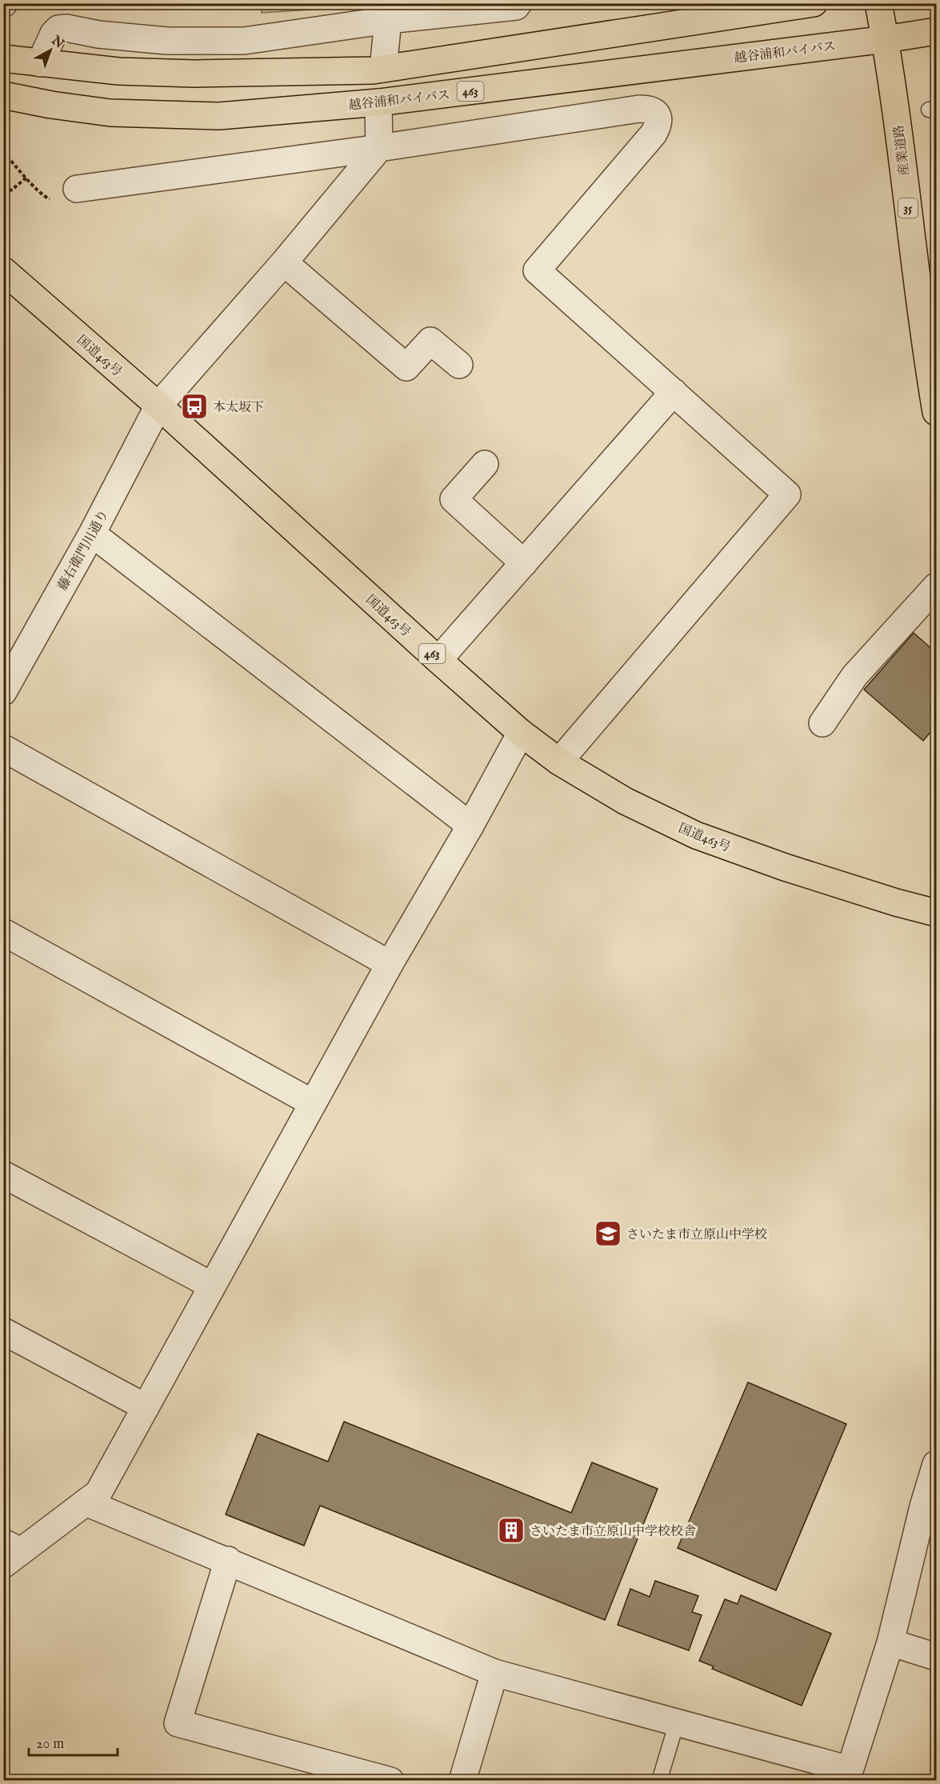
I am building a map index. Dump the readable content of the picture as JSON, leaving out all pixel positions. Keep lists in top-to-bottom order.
{
  "streets": {
    "main road": [
      "越谷浦和バイパス",
      "463",
      "産業道路",
      "35",
      "国道463号"
    ],
    "street": ["藤右衛門川通り"]
  },
  "crossings": [
    ["越谷浦和バイパス", "産業道路"],
    ["国道463号", "藤右衛門川通り"]
  ],
  "places": {
    "bus stop": ["本太坂下"],
    "school or university": ["さいたま市立原山中学校"],
    "building": ["さいたま市立原山中学校校舎"]
  },
  "scale_bar": "20 m",
  "north": "top right"
}
